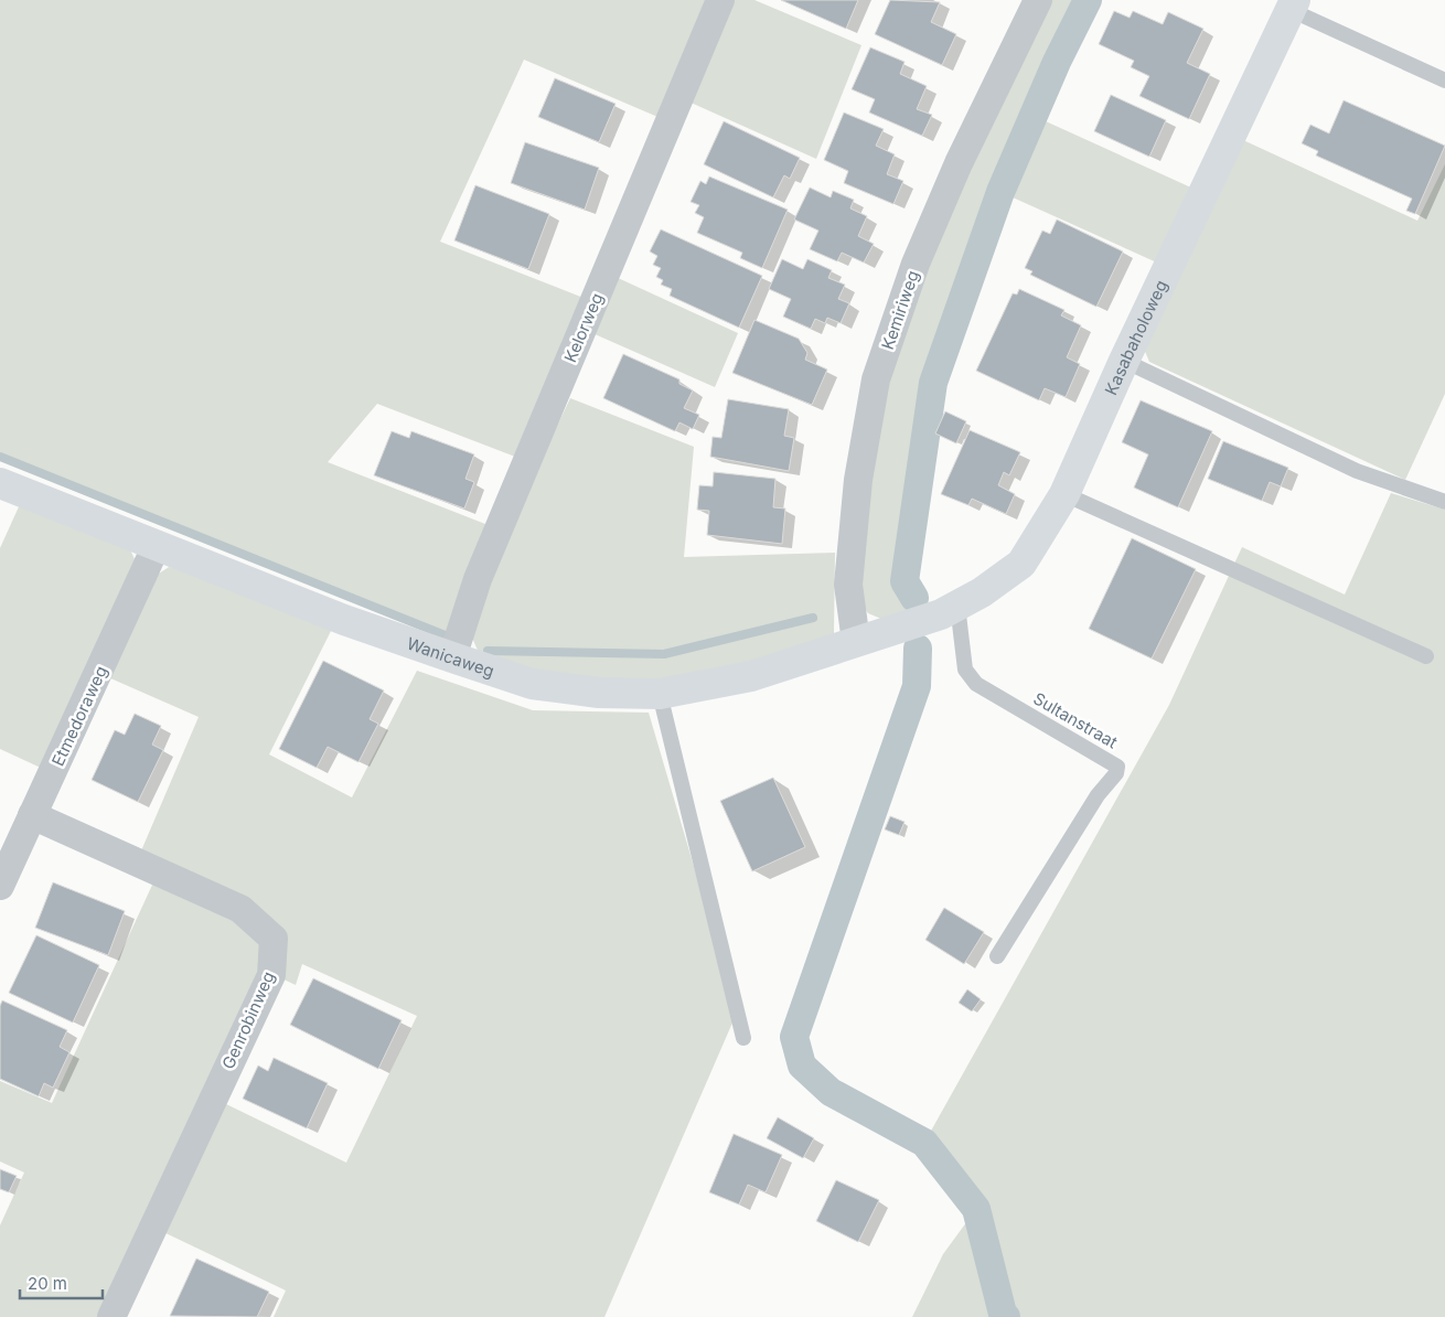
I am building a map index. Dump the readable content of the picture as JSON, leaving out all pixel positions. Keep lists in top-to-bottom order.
{
  "streets": {
    "street": [
      "Kemiriweg",
      "Kelorweg",
      "Kasabaholoweg",
      "Wanicaweg",
      "Etmedoraweg",
      "Genrobinweg"
    ],
    "lane": ["Sultanstraat"]
  },
  "crossings": [
    ["Kemiriweg", "Wanicaweg"],
    ["Kelorweg", "Wanicaweg"],
    ["Kasabaholoweg", "Wanicaweg"],
    ["Kasabaholoweg", "Sultanstraat"],
    ["Wanicaweg", "Etmedoraweg"],
    ["Etmedoraweg", "Genrobinweg"]
  ],
  "scale_bar": "20 m"
}
